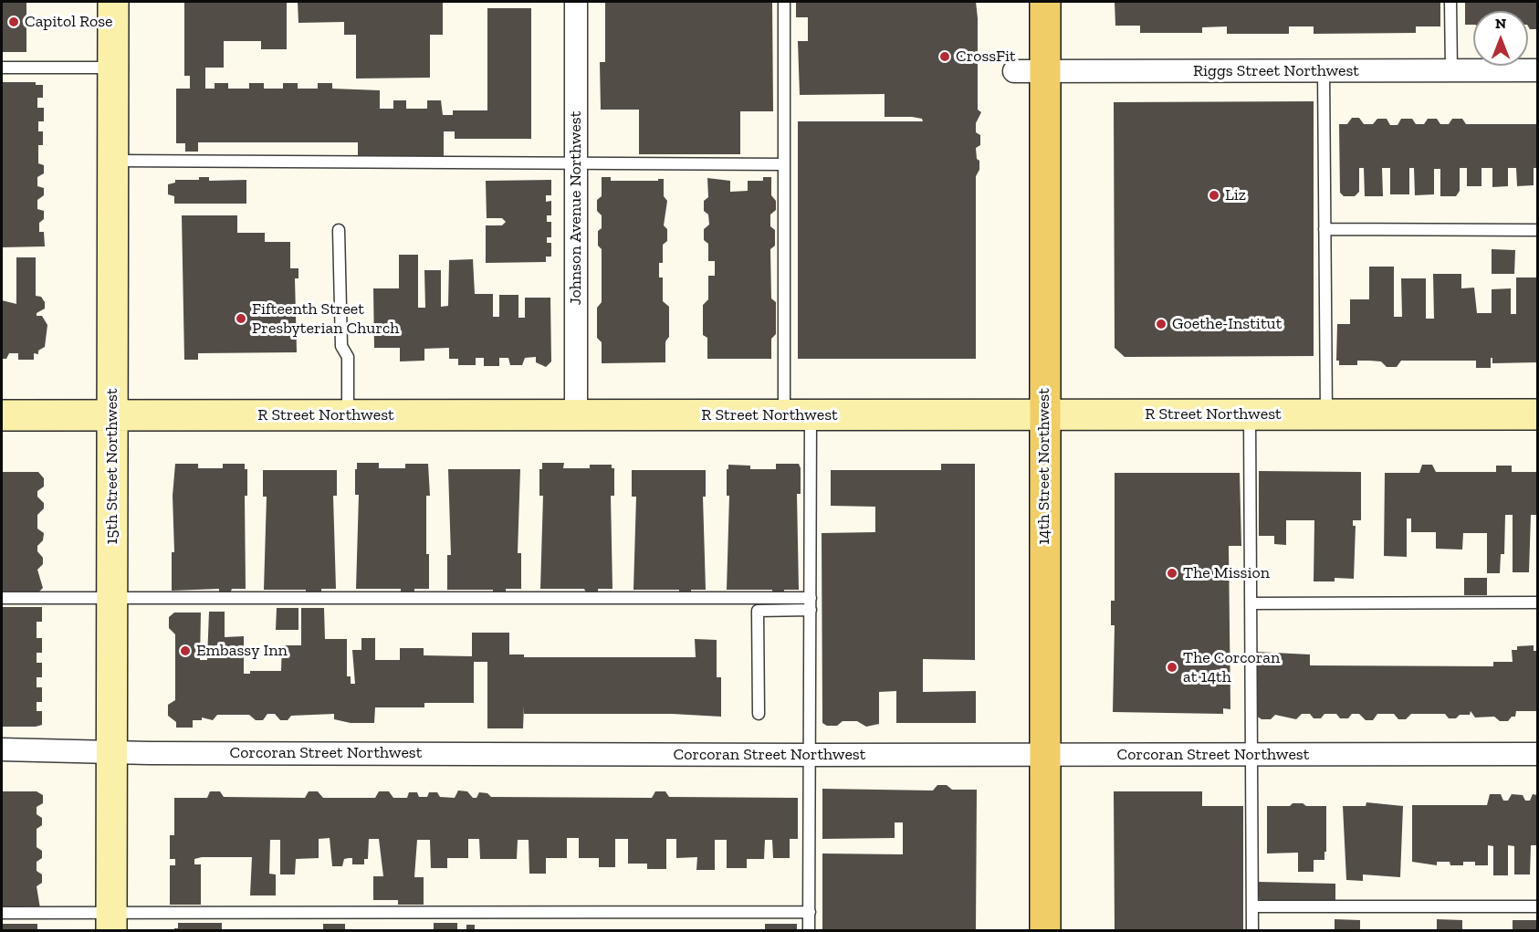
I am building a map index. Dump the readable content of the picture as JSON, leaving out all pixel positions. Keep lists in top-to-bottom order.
{
  "streets": {
    "main road": ["R Street Northwest", "15th Street Northwest", "14th Street Northwest"],
    "street": ["Riggs Street Northwest", "Johnson Avenue Northwest", "Corcoran Street Northwest"]
  },
  "crossings": [
    ["Riggs Street Northwest", "14th Street Northwest"],
    ["Johnson Avenue Northwest", "R Street Northwest"],
    ["R Street Northwest", "15th Street Northwest"],
    ["R Street Northwest", "14th Street Northwest"],
    ["15th Street Northwest", "Corcoran Street Northwest"],
    ["14th Street Northwest", "Corcoran Street Northwest"]
  ],
  "places": [
    "Capitol Rose",
    "CrossFit",
    "Liz",
    "Fifteenth Street Presbyterian Church",
    "Goethe-Institut",
    "The Mission",
    "Embassy Inn",
    "The Corcoran at 14th"
  ],
  "north": "top"
}
